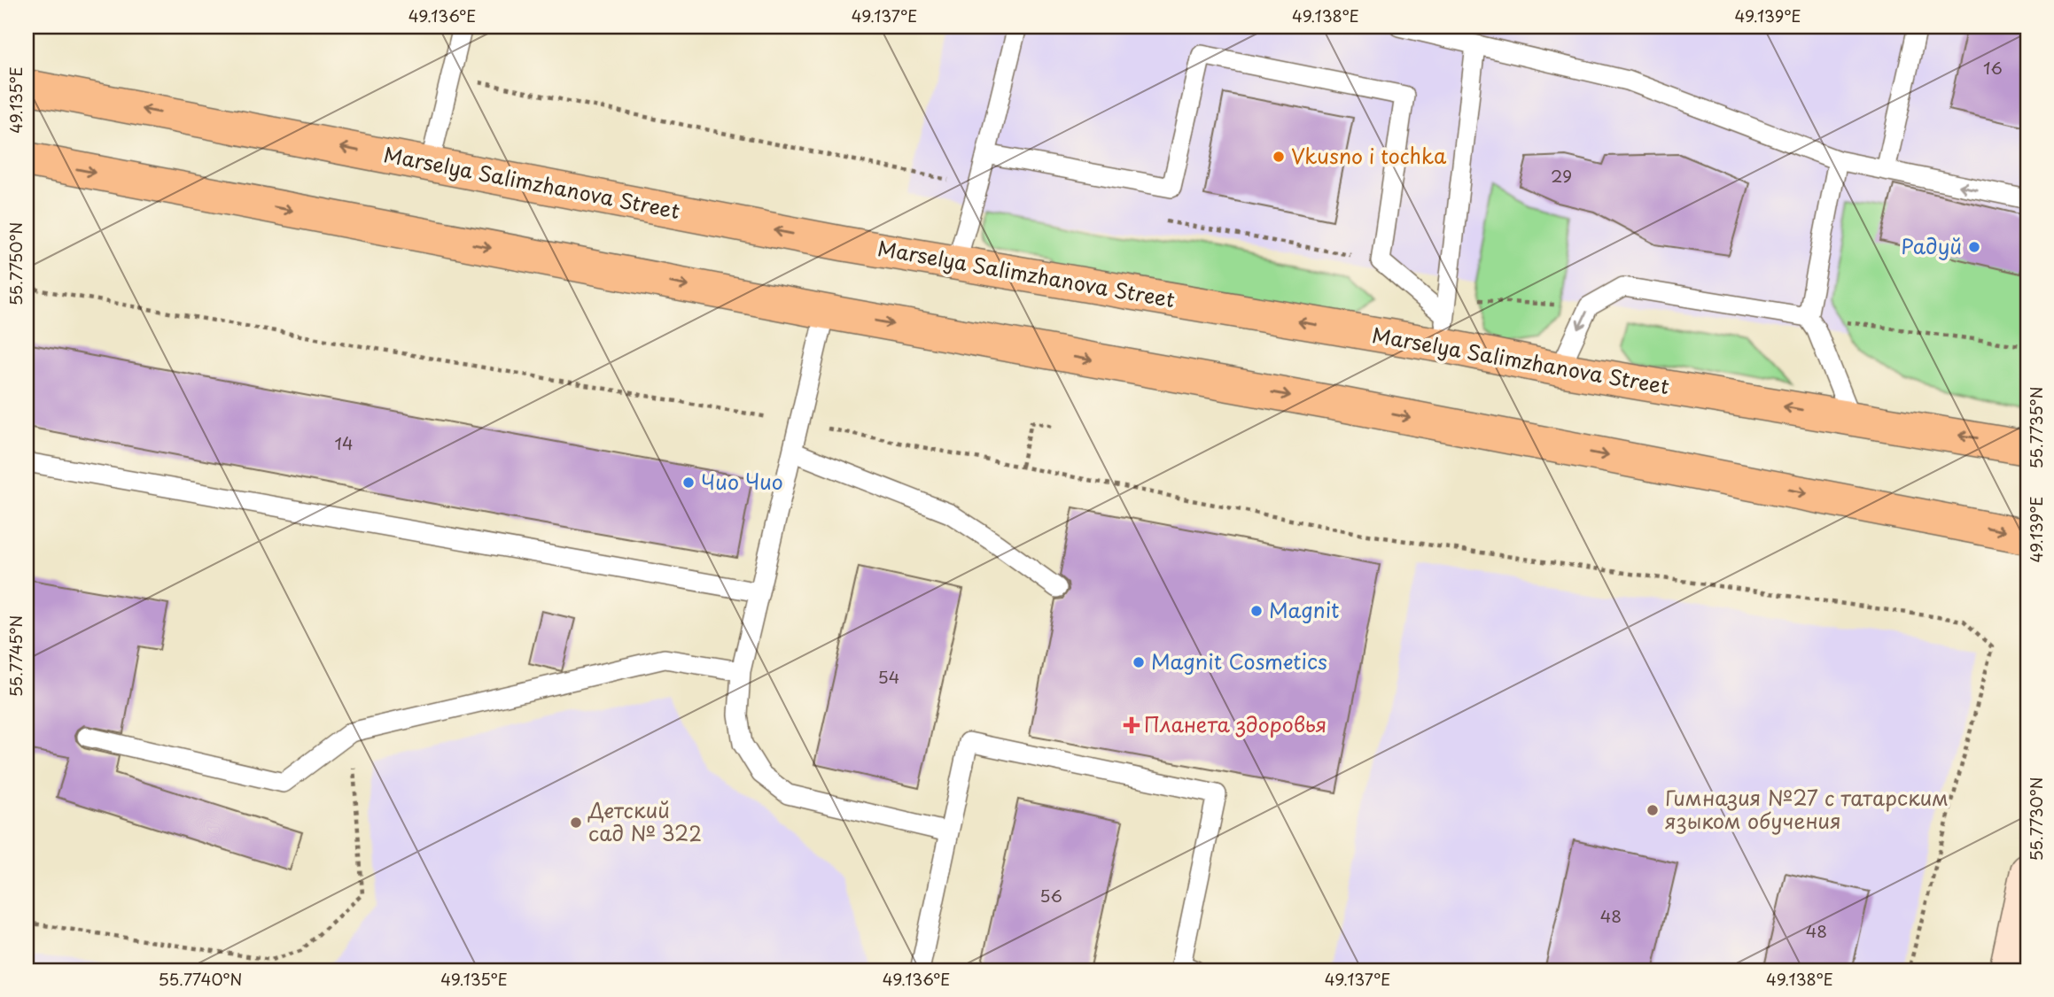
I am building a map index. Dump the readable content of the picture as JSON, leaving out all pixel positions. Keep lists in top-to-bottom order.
{
  "streets": {
    "main road": ["Marselya Salimzhanova Street"]
  },
  "places": {
    "other": [
      "Vkusno i tochka",
      "Радуй",
      "Чио Чио",
      "Magnit",
      "Magnit Cosmetics",
      "Гимназия №27 с татарским языком обучения",
      "Детский сад № 322"
    ],
    "health": ["Планета здоровья"]
  },
  "house_numbers": [
    "16",
    "29",
    "14",
    "54",
    "56",
    "48",
    "48"
  ],
  "coordinates": [
    "49.136°E",
    "49.137°E",
    "49.138°E",
    "49.139°E",
    "49.135°E",
    "55.7750°N",
    "55.7735°N",
    "55.7745°N",
    "55.7730°N",
    "55.7740°N"
  ]
}
